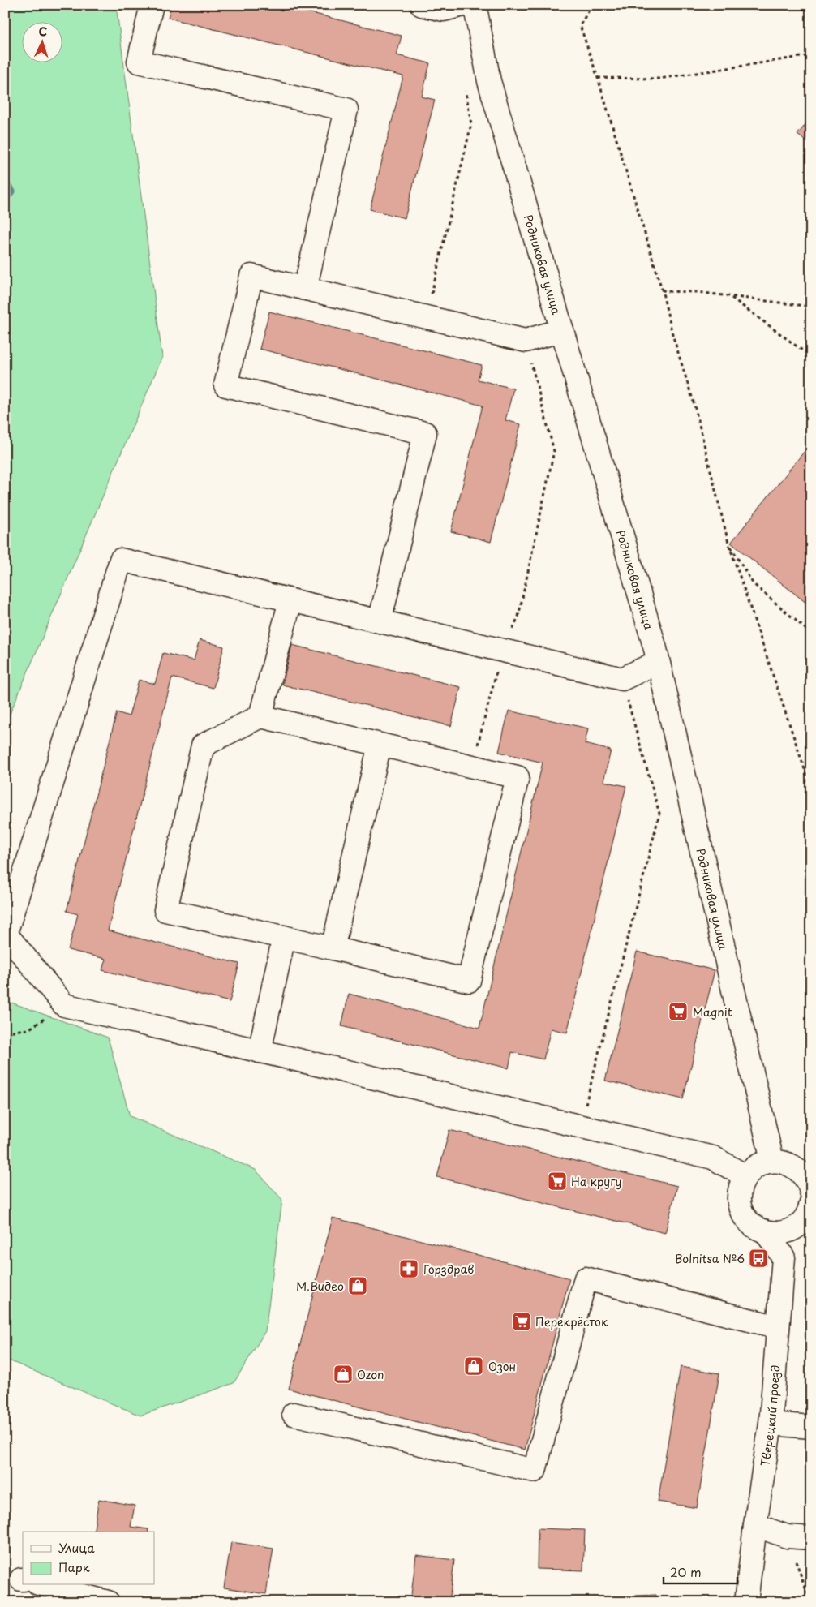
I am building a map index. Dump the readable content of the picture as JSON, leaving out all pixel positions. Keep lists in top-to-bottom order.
{
  "streets": {
    "street": ["Родниковая улица", "Тверецкий проезд"]
  },
  "crossings": [
    ["Родниковая улица", "Тверецкий проезд"]
  ],
  "places": {
    "supermarket": ["Magnit", "На кругу", "Перекрёсток"],
    "bus stop": ["Bolnitsa №6"],
    "pharmacy": ["Горздрав"],
    "shop": ["М.Видео", "Озон", "Ozon"]
  },
  "legend": ["Улица", "Парк"],
  "scale_bar": "20 m",
  "north": "top"
}
